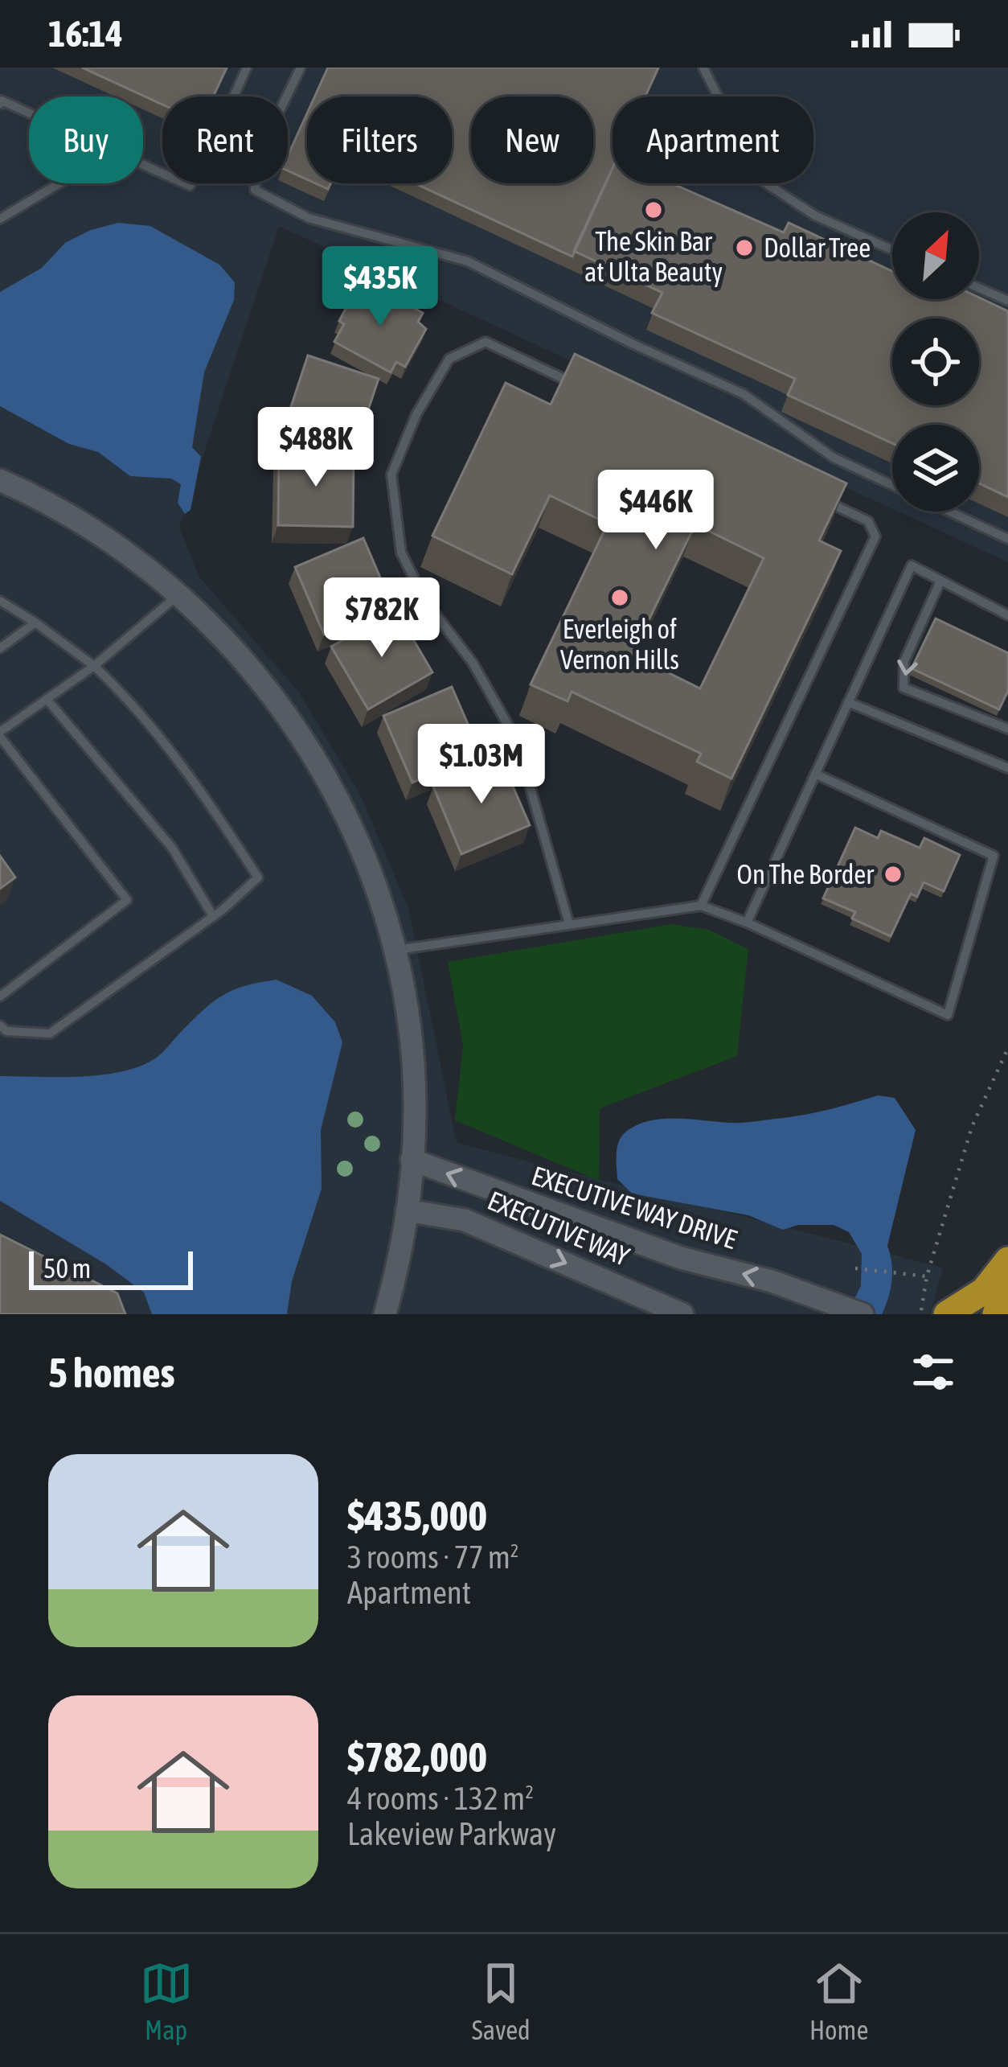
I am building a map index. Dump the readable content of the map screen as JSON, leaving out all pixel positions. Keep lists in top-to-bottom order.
{
  "streets": {
    "street": ["EXECUTIVE WAY DRIVE", "EXECUTIVE WAY"]
  },
  "one_way": ["EXECUTIVE WAY DRIVE", "EXECUTIVE WAY"],
  "places": [
    "The Skin Bar at Ulta Beauty",
    "Dollar Tree",
    "Everleigh of Vernon Hills",
    "On The Border"
  ],
  "scale_bar": "50 m",
  "north": "top right",
  "page": {
    "status": "16:14",
    "chip": [
      "Buy",
      "Rent",
      "Filters",
      "New",
      "Apartment"
    ],
    "price": [
      "$435K",
      "$488K",
      "$446K",
      "$782K",
      "$1.03M"
    ],
    "scale": "50 m",
    "heading": "5 homes",
    "list": [
      {
        "name": "$435,000",
        "note": "3 rooms · 77 m² · Apartment"
      },
      {
        "name": "$782,000",
        "note": "4 rooms · 132 m² · Lakeview Parkway"
      }
    ],
    "tabs": ["Map", "Saved", "Home"]
  }
}
